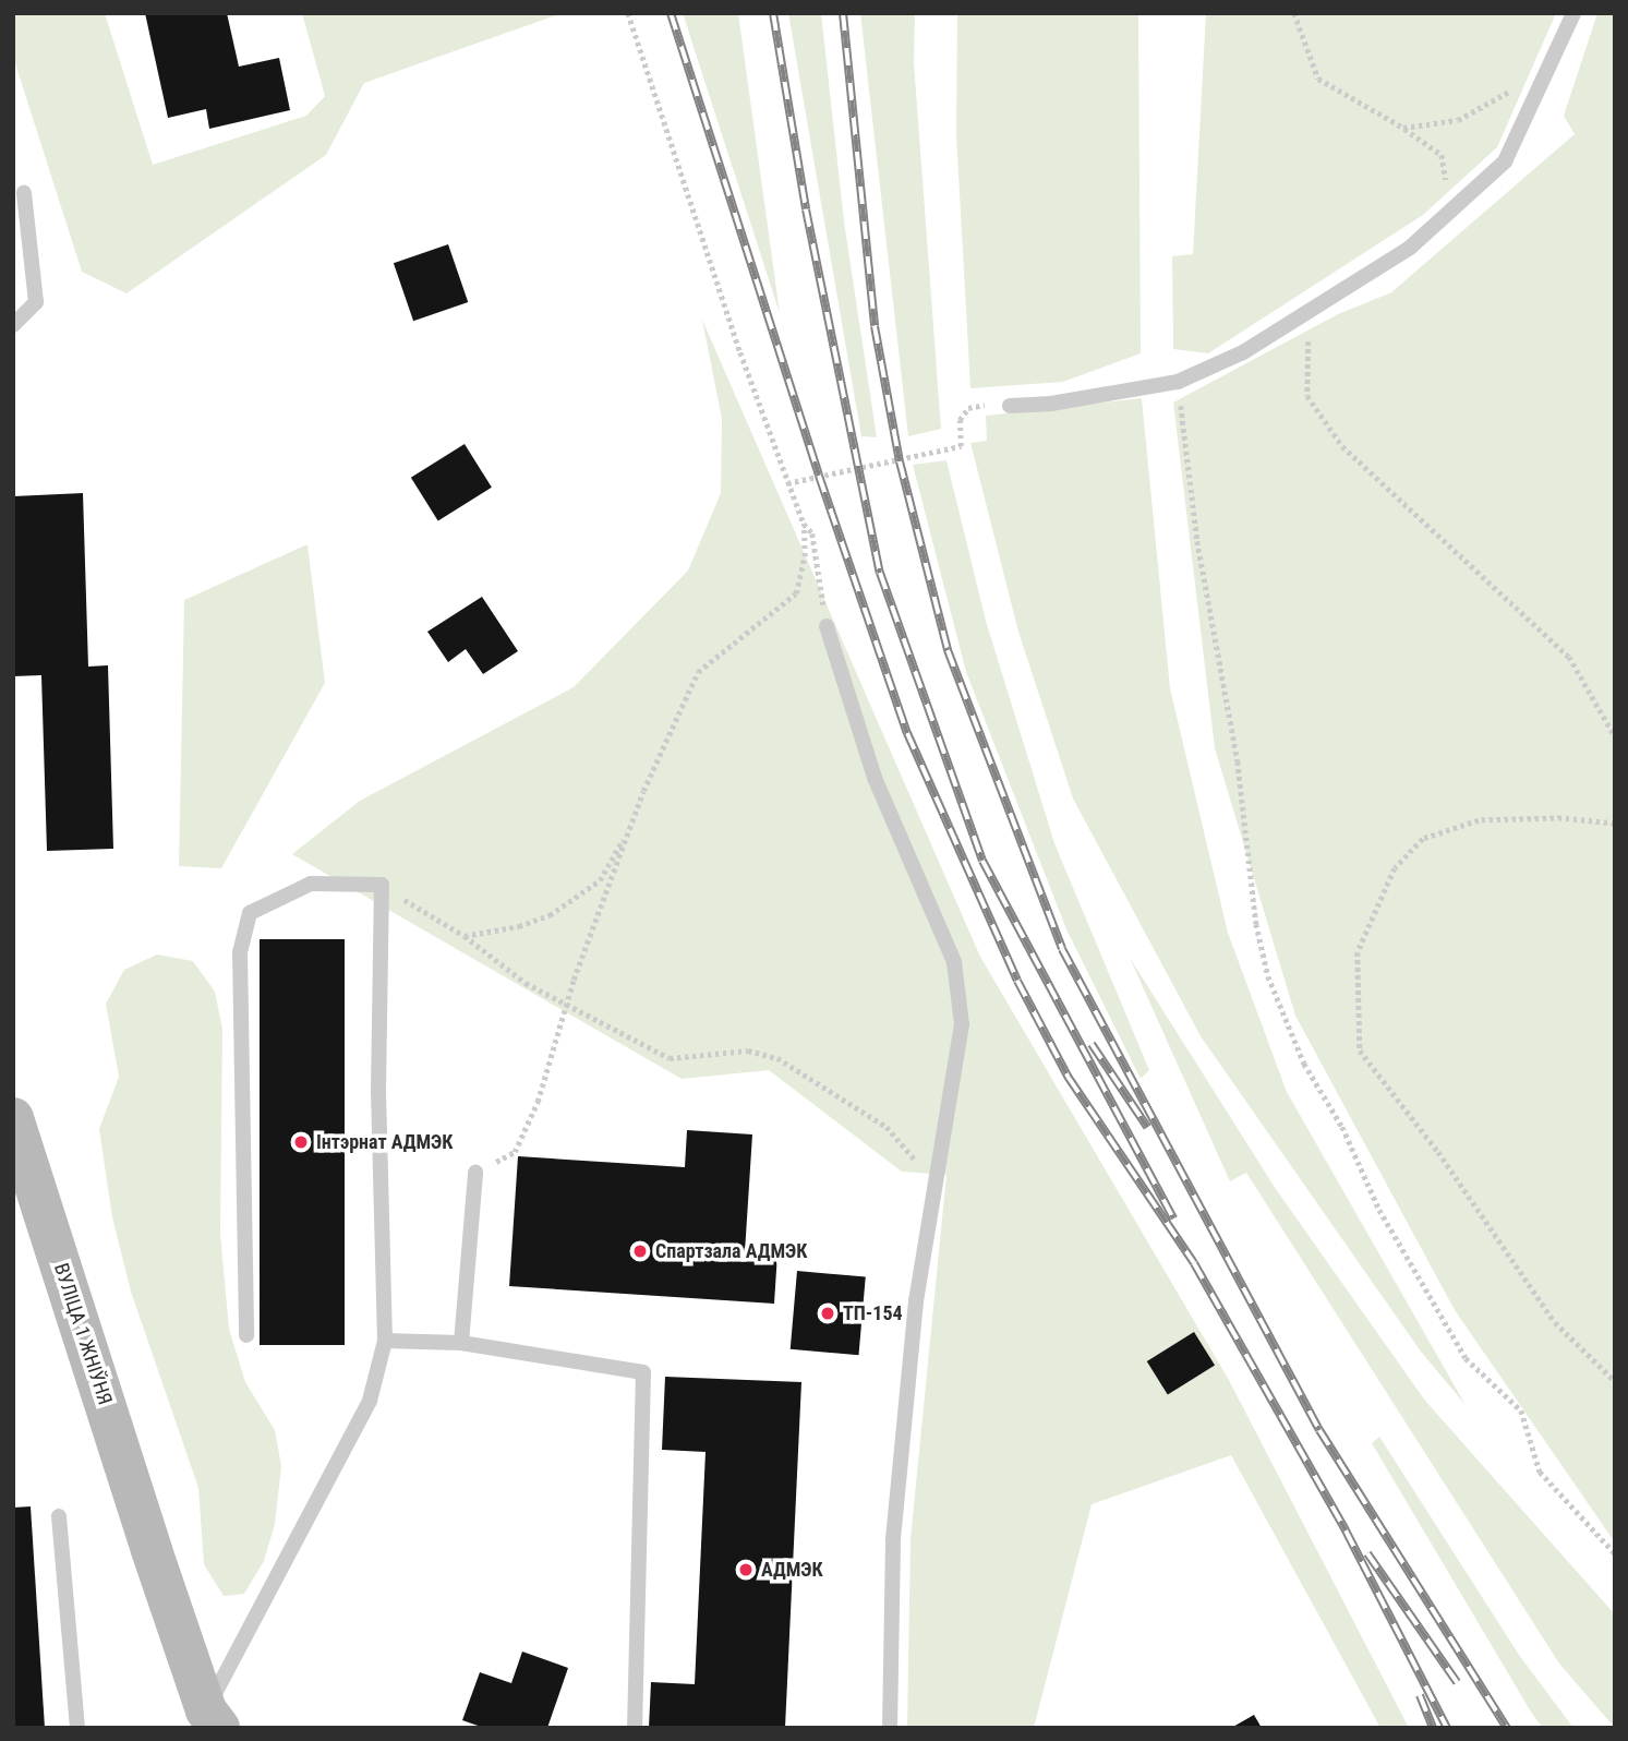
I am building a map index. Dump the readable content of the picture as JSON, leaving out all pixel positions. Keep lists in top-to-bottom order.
{
  "streets": {
    "main road": ["ВУЛІЦА 1 ЖНІЎНЯ"]
  },
  "places": [
    "Інтэрнат АДМЭК",
    "Спартзала АДМЭК",
    "ТП-154",
    "АДМЭК"
  ]
}
